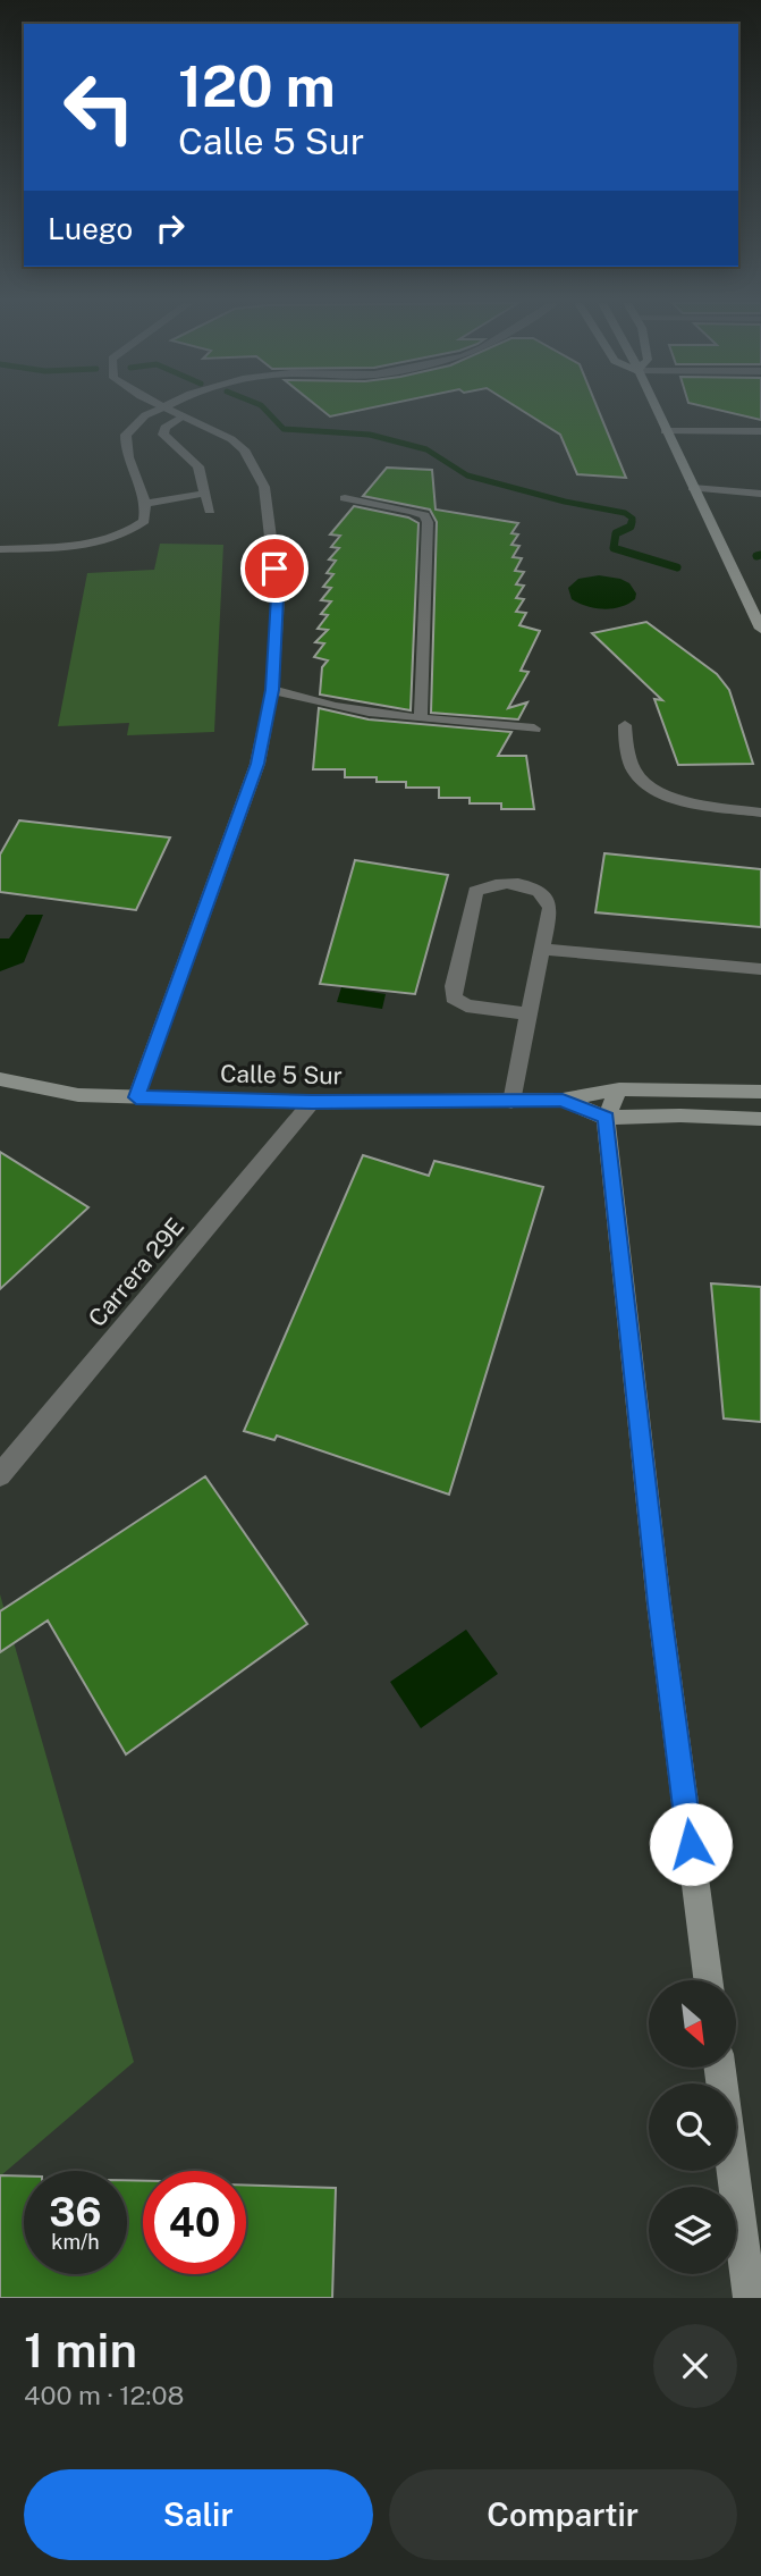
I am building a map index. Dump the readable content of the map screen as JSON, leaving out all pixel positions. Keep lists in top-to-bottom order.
{
  "streets": {
    "main road": ["Calle 5 Sur"],
    "street": ["Carrera 29E"]
  },
  "crossings": [
    ["Calle 5 Sur", "Carrera 29E"]
  ],
  "north": "bottom right",
  "page": {
    "turn": ["120 m", "Calle 5 Sur"],
    "then": "Luego",
    "speed": "36 km/h",
    "limit": "40",
    "heading": ["1 min", "400 m · 12:08"],
    "buttons": ["Salir", "Compartir"]
  }
}
